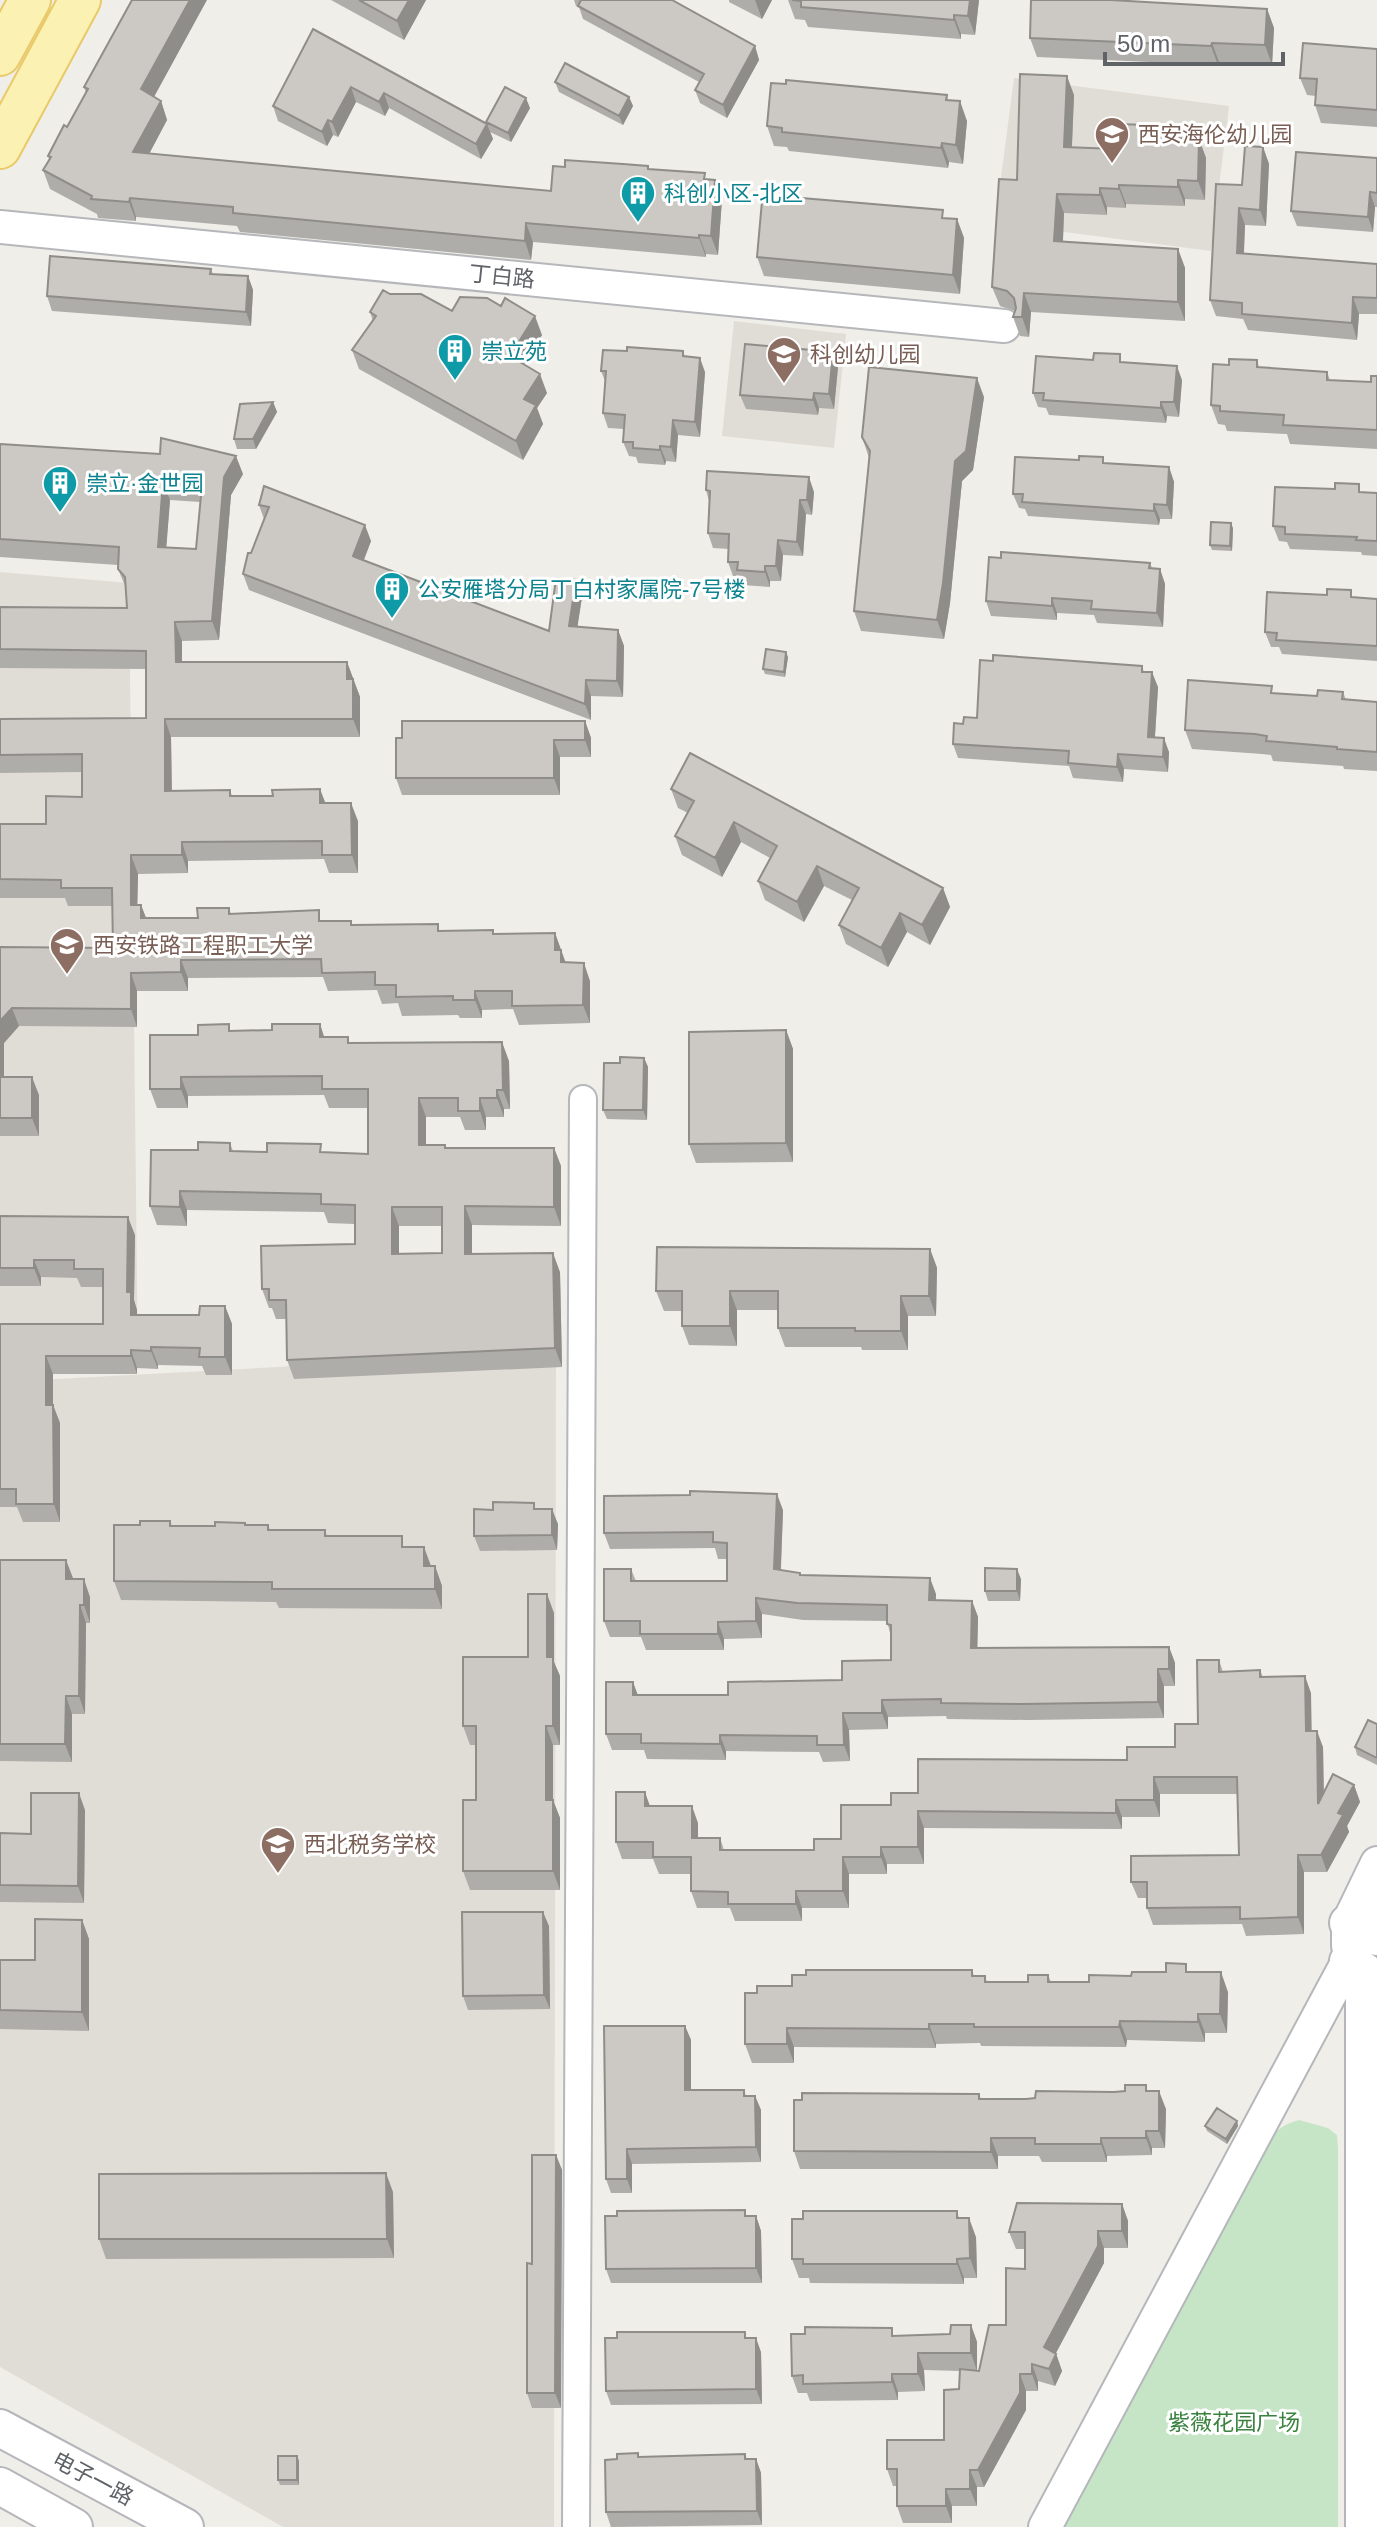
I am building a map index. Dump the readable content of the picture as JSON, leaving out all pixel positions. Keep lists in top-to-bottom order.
{
  "streets": {
    "main road": ["电子一路"],
    "street": ["丁白路"]
  },
  "parks": ["紫薇花园广场"],
  "places": {
    "school or university": [
      "西安海伦幼儿园",
      "科创幼儿园",
      "西安铁路工程职工大学",
      "西北税务学校"
    ],
    "building": [
      "科创小区-北区",
      "崇立苑",
      "崇立·金世园",
      "公安雁塔分局丁白村家属院-7号楼"
    ]
  },
  "scale_bar": "50 m"
}
